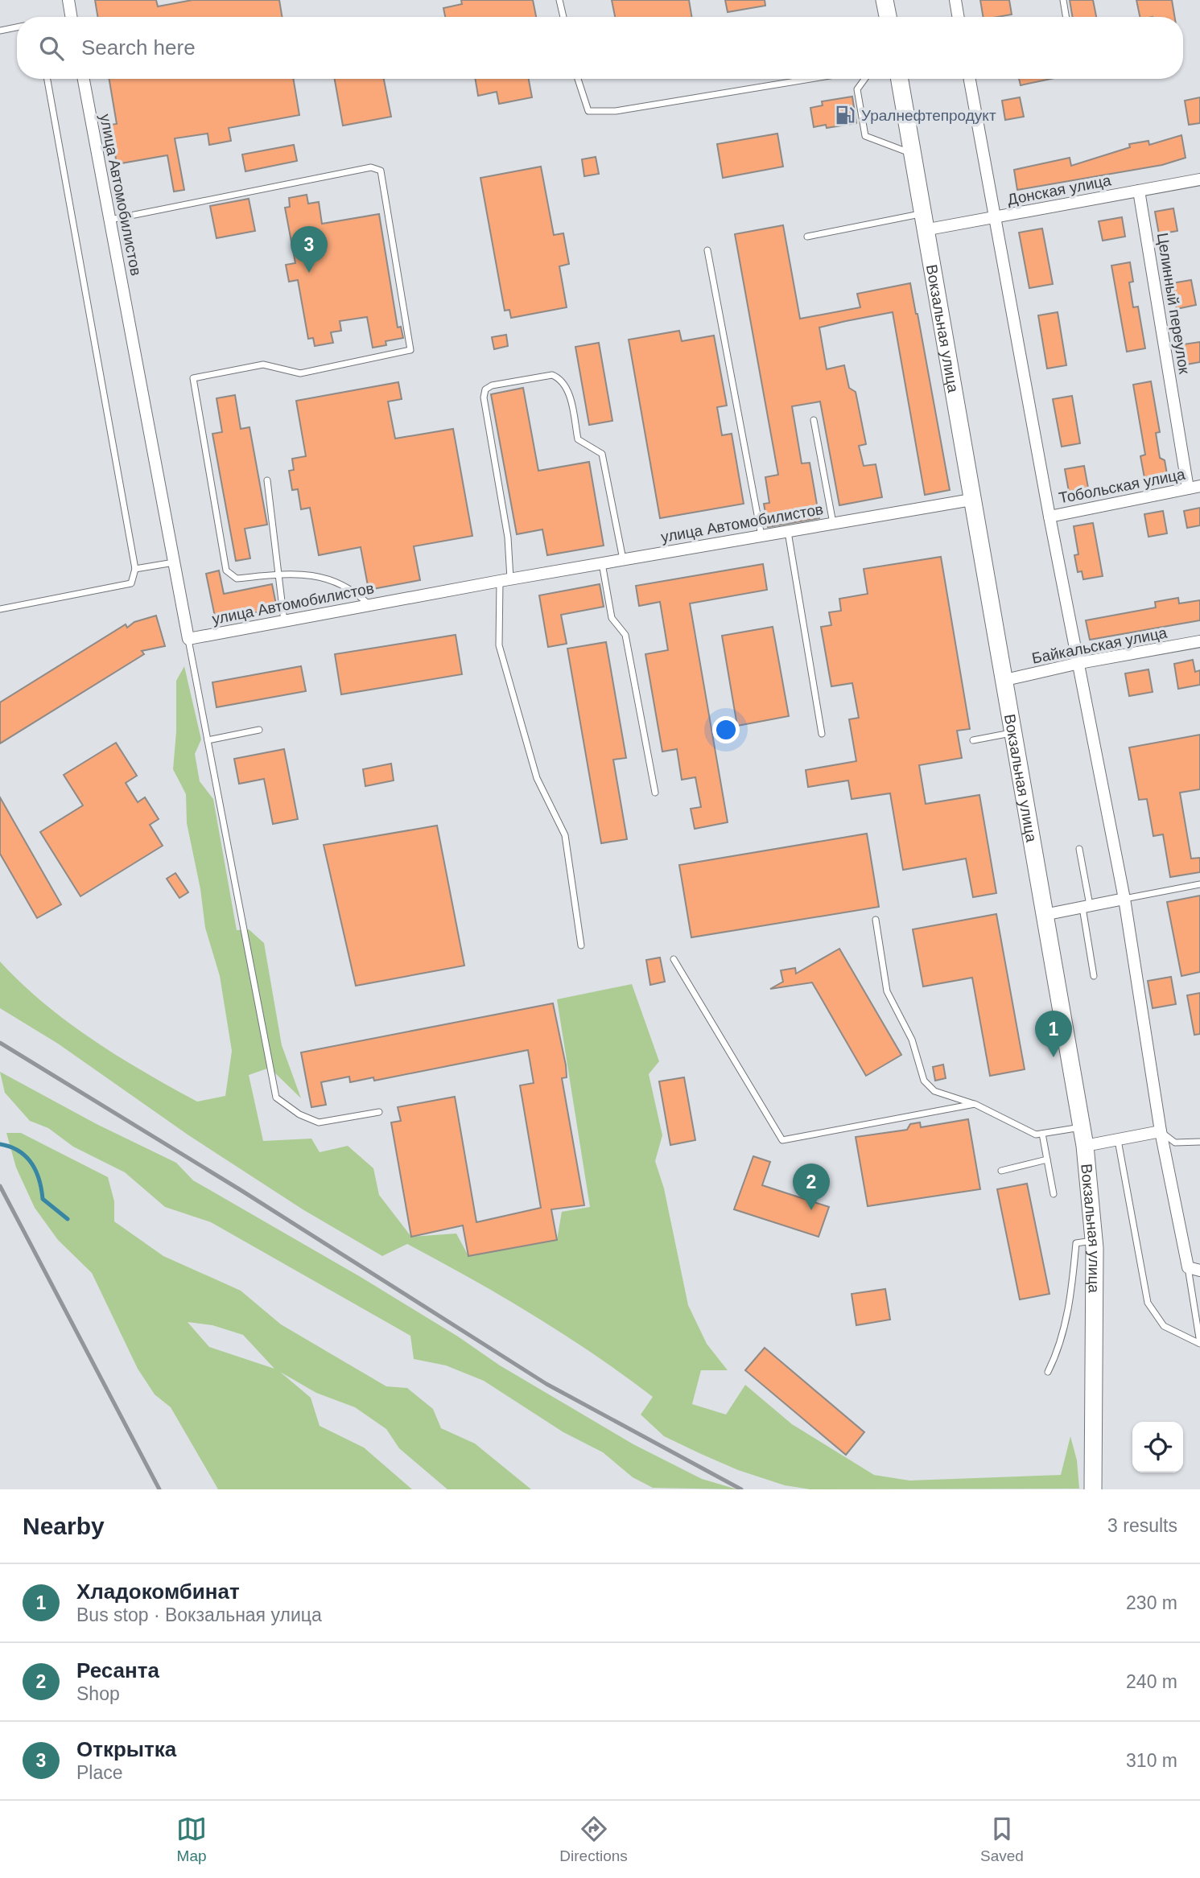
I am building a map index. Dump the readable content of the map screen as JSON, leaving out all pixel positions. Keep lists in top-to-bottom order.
{
  "streets": {
    "main road": ["Вокзальная улица"],
    "street": [
      "Донская улица",
      "улица Автомобилистов",
      "Целинный переулок",
      "Тобольская улица",
      "Байкальская улица"
    ]
  },
  "crossings": [
    ["Донская улица", "Целинный переулок"],
    ["Донская улица", "Вокзальная улица"],
    ["улица Автомобилистов", "Вокзальная улица"],
    ["Целинный переулок", "Тобольская улица"],
    ["Вокзальная улица", "Байкальская улица"]
  ],
  "places": {
    "fuel station": ["Уралнефтепродукт"]
  },
  "page": {
    "search": "Search here",
    "pins": ["3", "1", "2"],
    "heading": ["Nearby", "3 results"],
    "list": [
      {
        "mark": "1",
        "name": "Хладокомбинат",
        "note": "Bus stop · Вокзальная улица",
        "value": "230 m"
      },
      {
        "mark": "2",
        "name": "Ресанта",
        "note": "Shop",
        "value": "240 m"
      },
      {
        "mark": "3",
        "name": "Открытка",
        "note": "Place",
        "value": "310 m"
      }
    ],
    "nav": ["Map", "Directions", "Saved"]
  }
}
